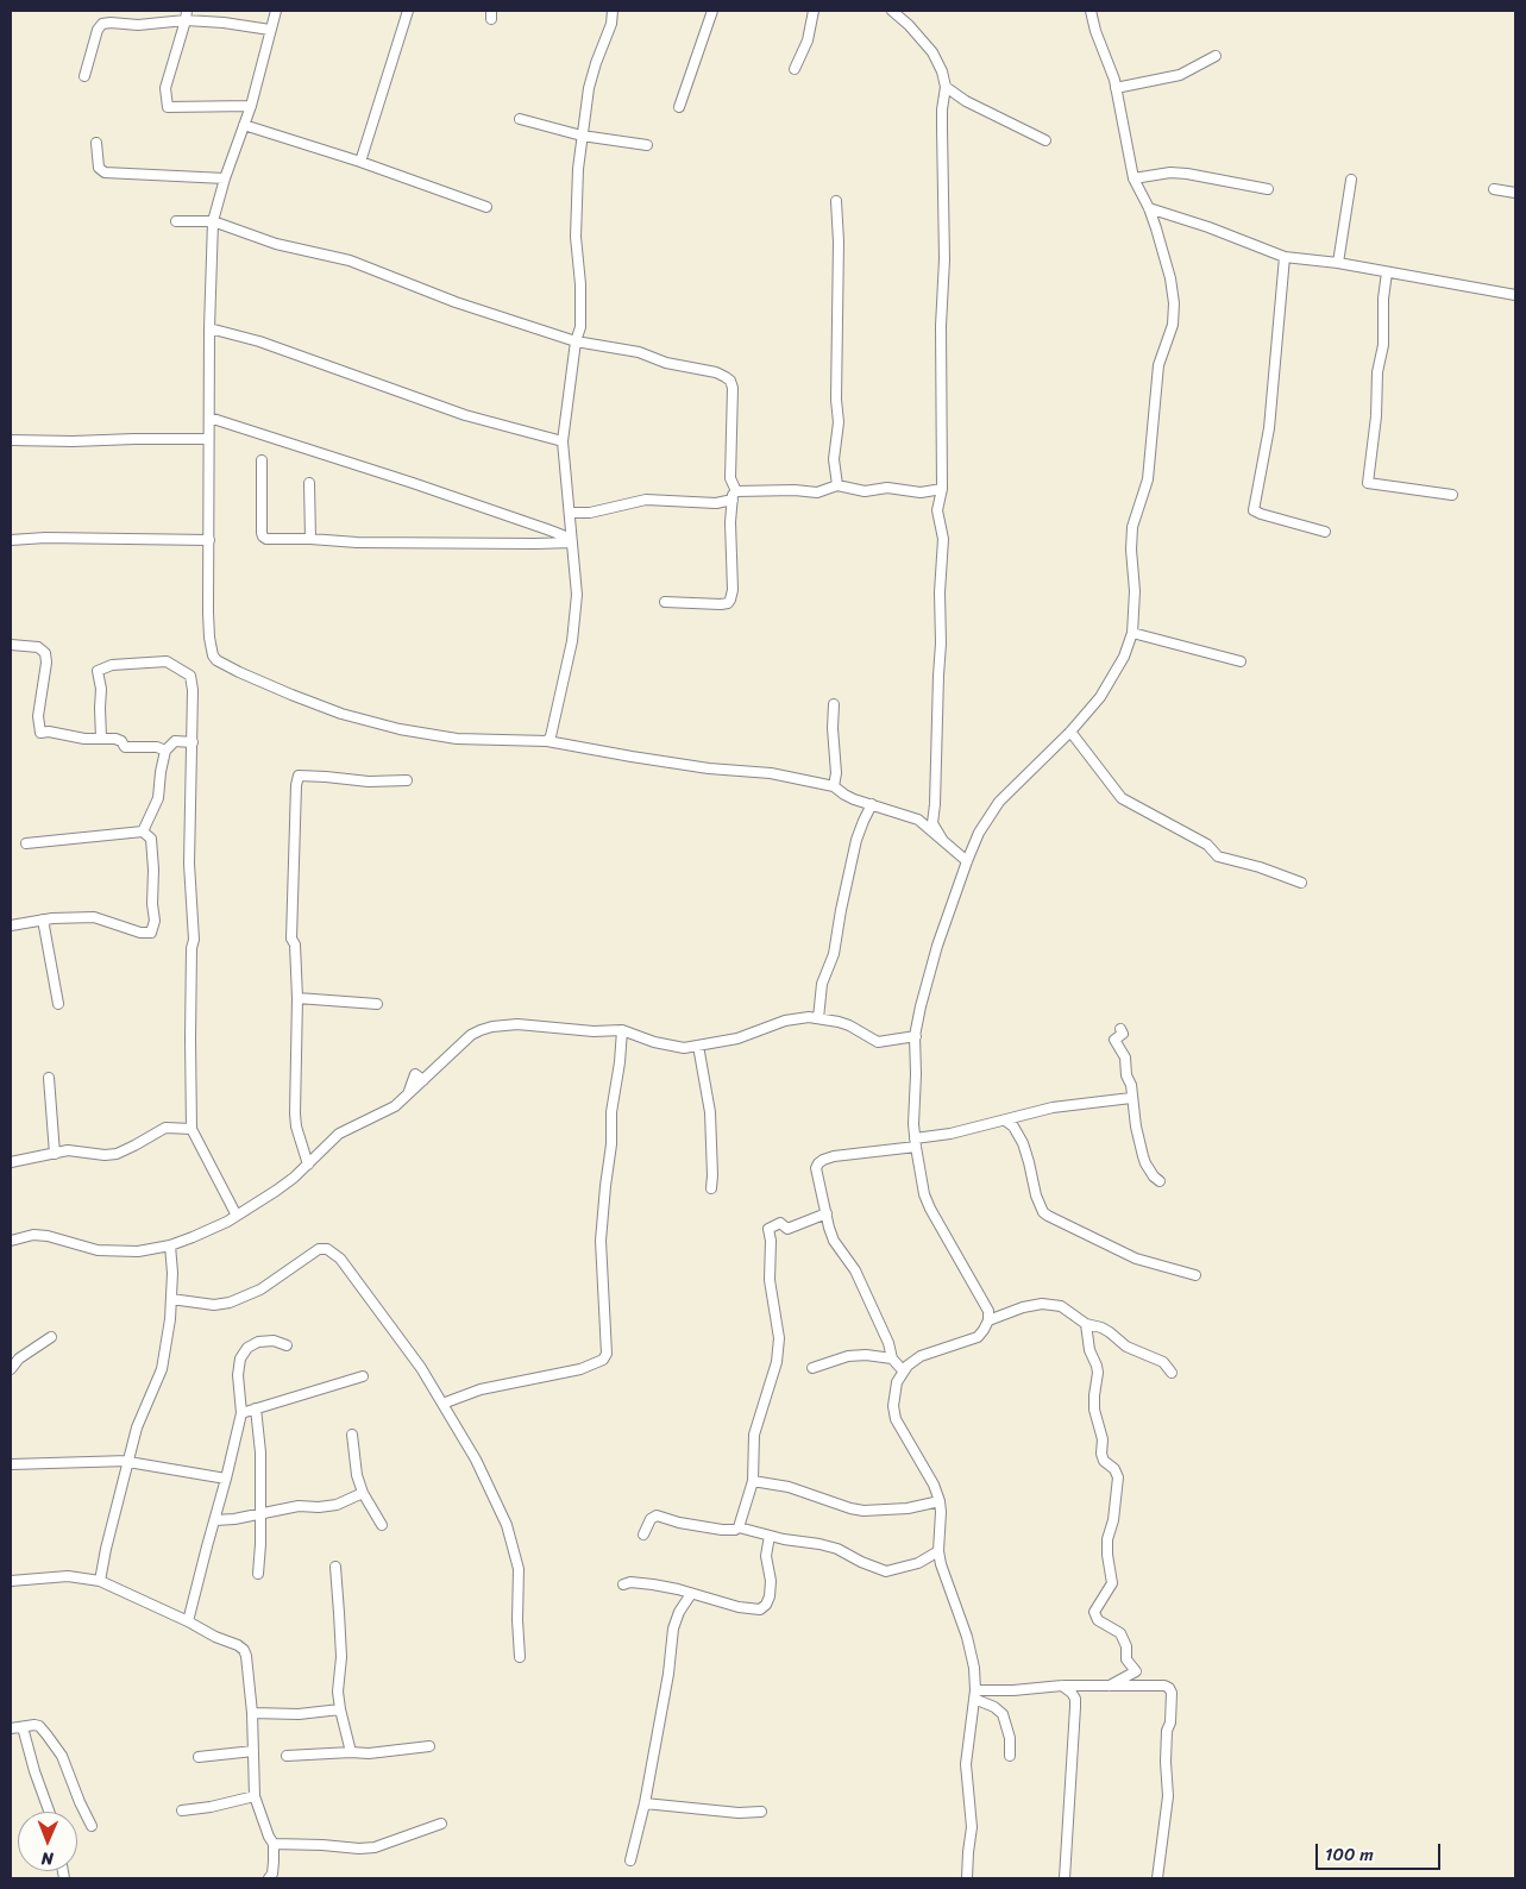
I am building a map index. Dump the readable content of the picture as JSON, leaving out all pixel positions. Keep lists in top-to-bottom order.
{
  "scale_bar": "100 m",
  "north": "bottom"
}
